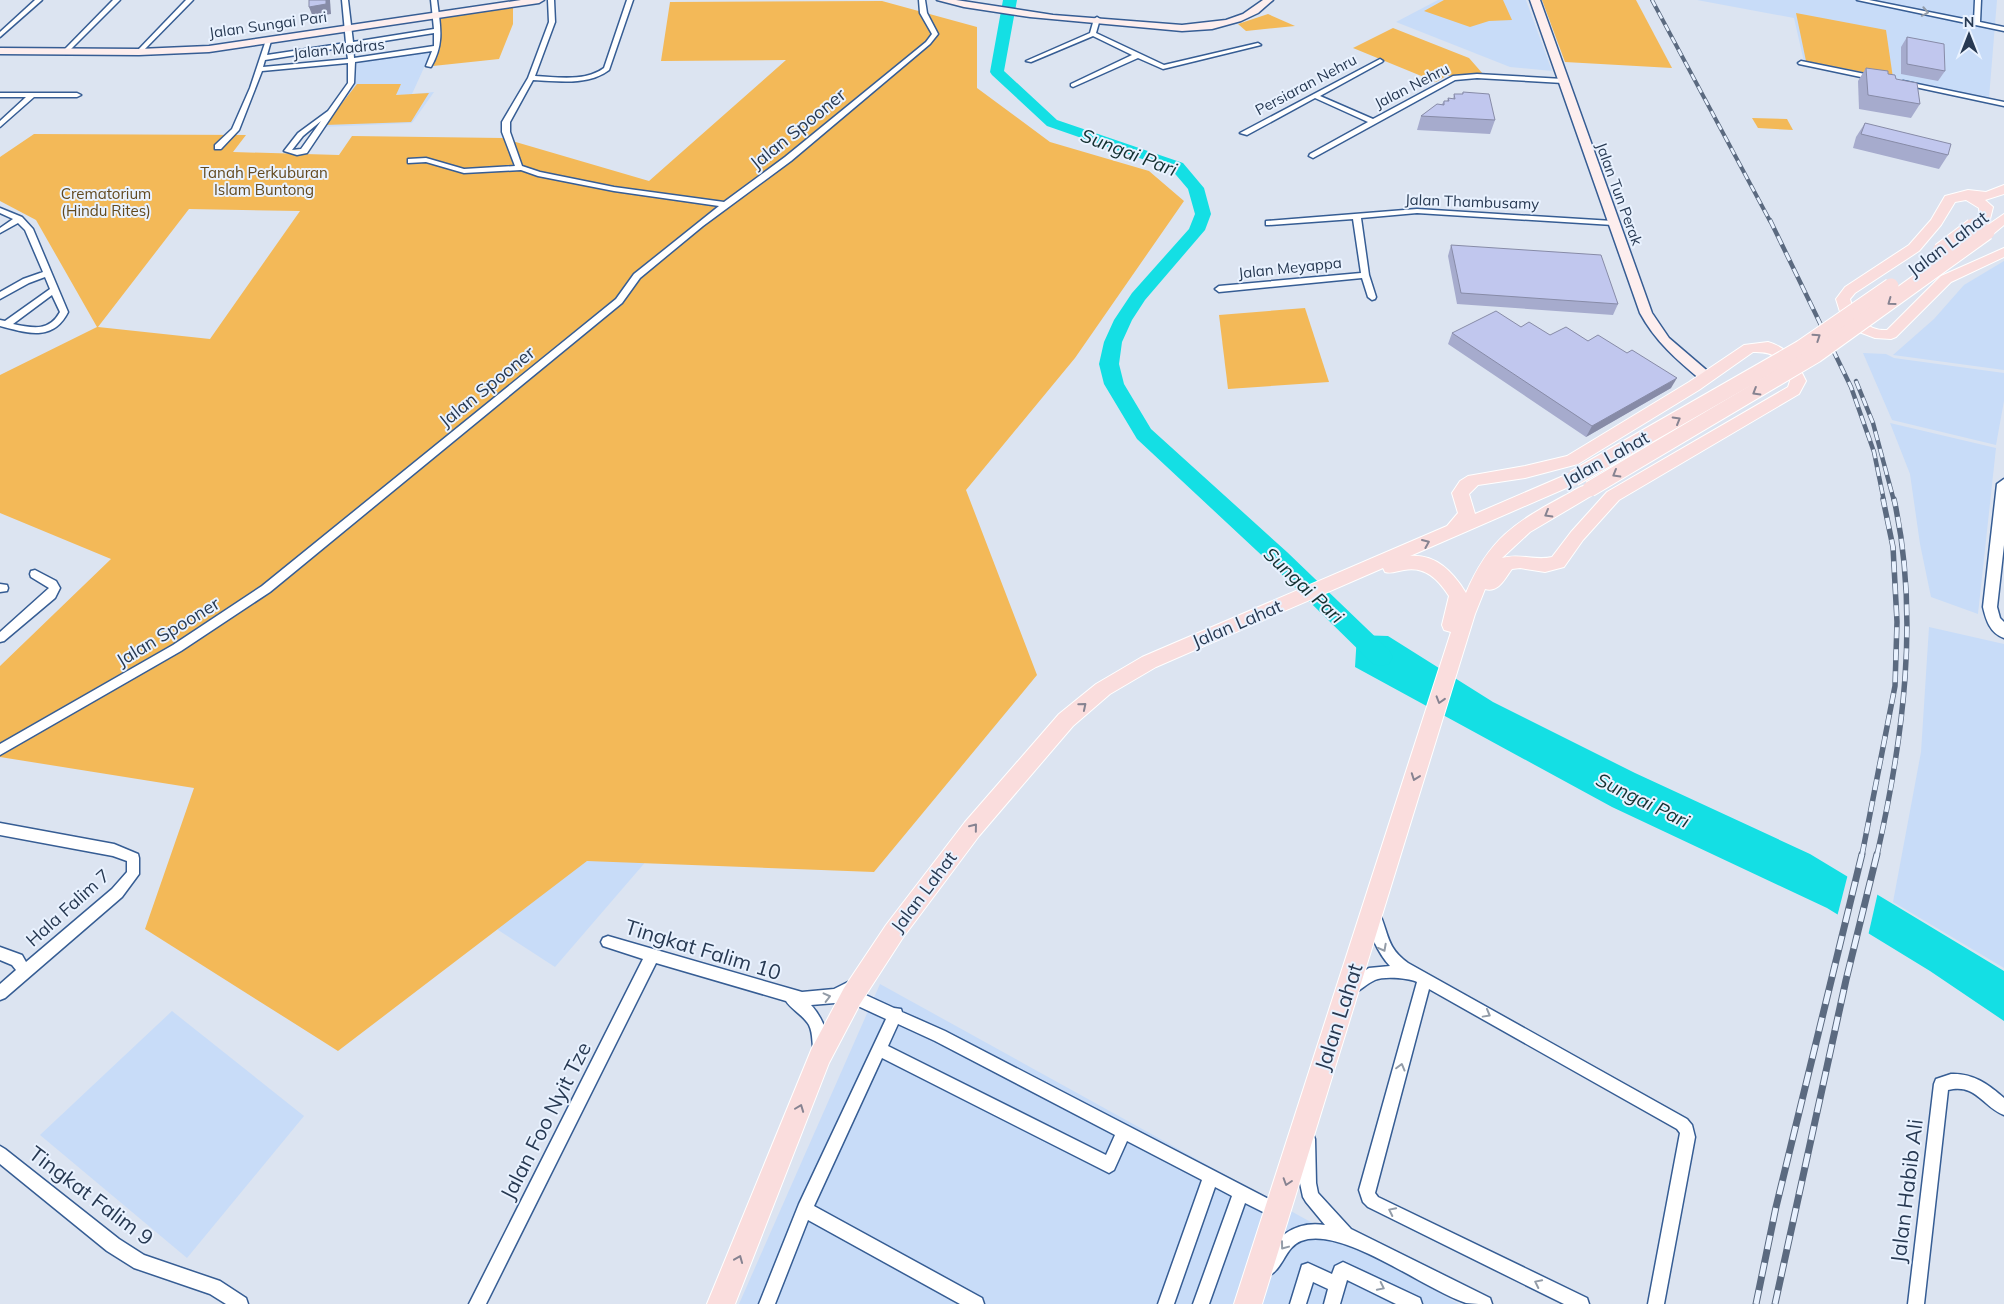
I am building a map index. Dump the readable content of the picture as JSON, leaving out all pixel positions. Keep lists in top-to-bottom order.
{
  "streets": {
    "main road": ["Jalan Sungai Pari", "Jalan Tun Perak", "Jalan Lahat"],
    "street": [
      "Jalan Madras",
      "Persiaran Nehru",
      "Jalan Nehru",
      "Jalan Spooner",
      "Jalan Thambusamy",
      "Jalan Meyappa",
      "Hala Falim 7",
      "Tingkat Falim 10",
      "Jalan Foo Nyit Tze",
      "Jalan Habib Ali",
      "Tingkat Falim 9"
    ]
  },
  "crossings": [
    ["Jalan Nehru", "Jalan Tun Perak"],
    ["Jalan Tun Perak", "Jalan Thambusamy"],
    ["Jalan Thambusamy", "Jalan Meyappa"],
    ["Tingkat Falim 10", "Jalan Foo Nyit Tze"]
  ],
  "water": ["Sungai Pari"],
  "parks": ["Tanah Perkuburan Islam Buntong", "Crematorium (Hindu Rites)"],
  "north": "top"
}
